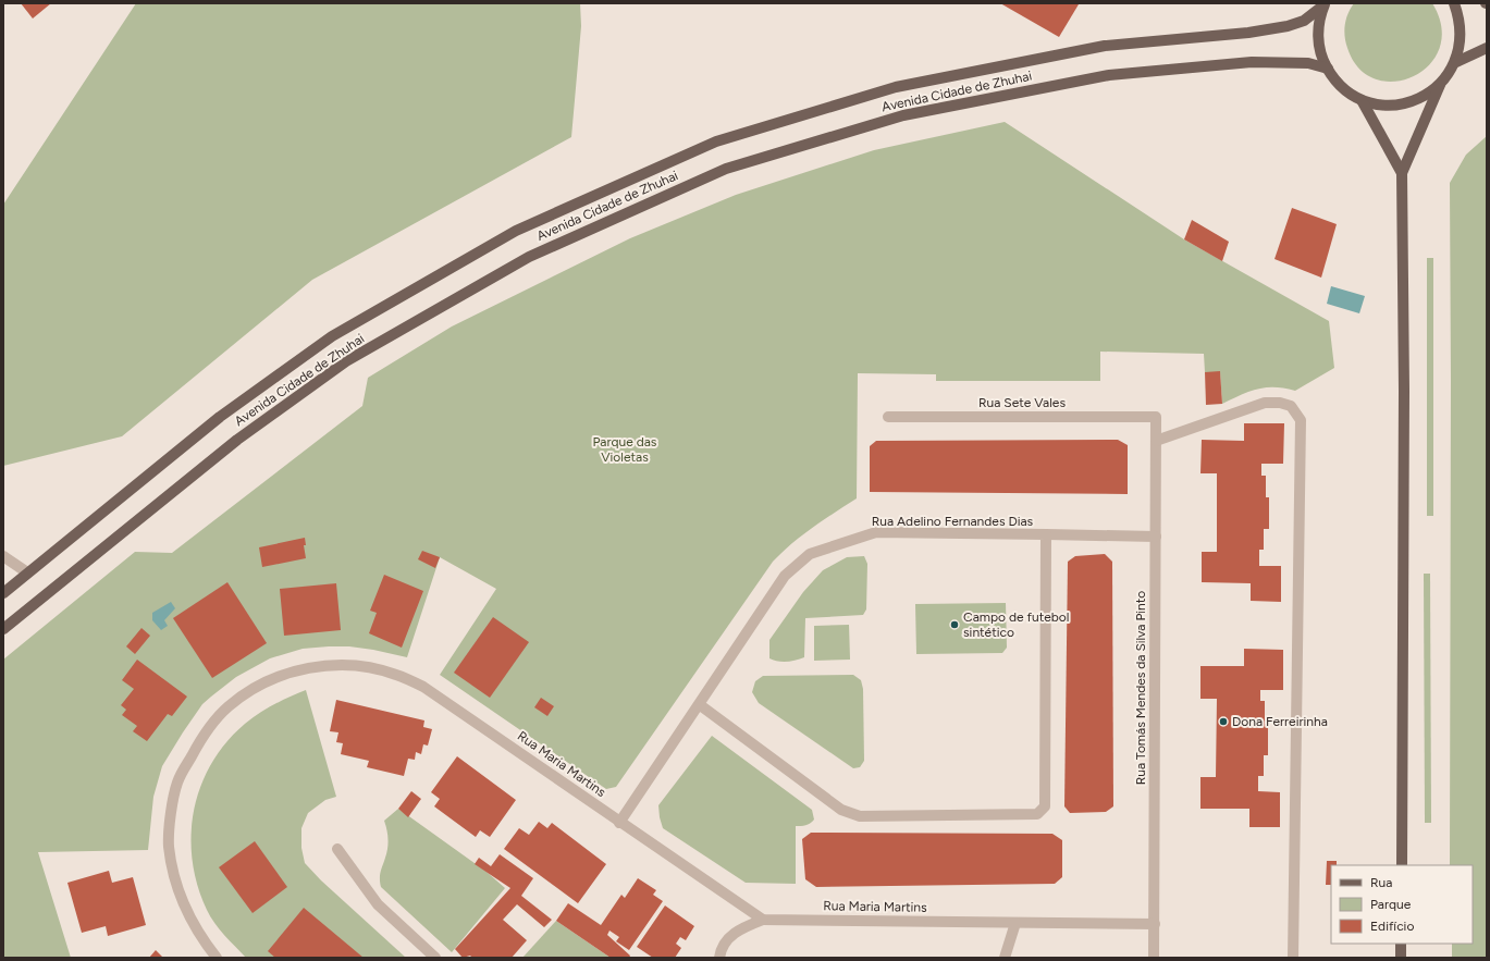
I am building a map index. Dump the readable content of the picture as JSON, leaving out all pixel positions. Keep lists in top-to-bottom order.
{
  "streets": {
    "main road": ["Avenida Cidade de Zhuhai"],
    "street": [
      "Rua Sete Vales",
      "Rua Adelino Fernandes Dias",
      "Rua Tomás Mendes da Silva Pinto",
      "Rua Maria Martins"
    ]
  },
  "crossings": [
    ["Rua Sete Vales", "Rua Tomás Mendes da Silva Pinto"],
    ["Rua Adelino Fernandes Dias", "Rua Maria Martins"],
    ["Rua Tomás Mendes da Silva Pinto", "Rua Maria Martins"]
  ],
  "parks": ["Parque das Violetas"],
  "places": ["Campo de futebol sintético", "Dona Ferreirinha"],
  "legend": ["Rua", "Parque", "Edifício"]
}
